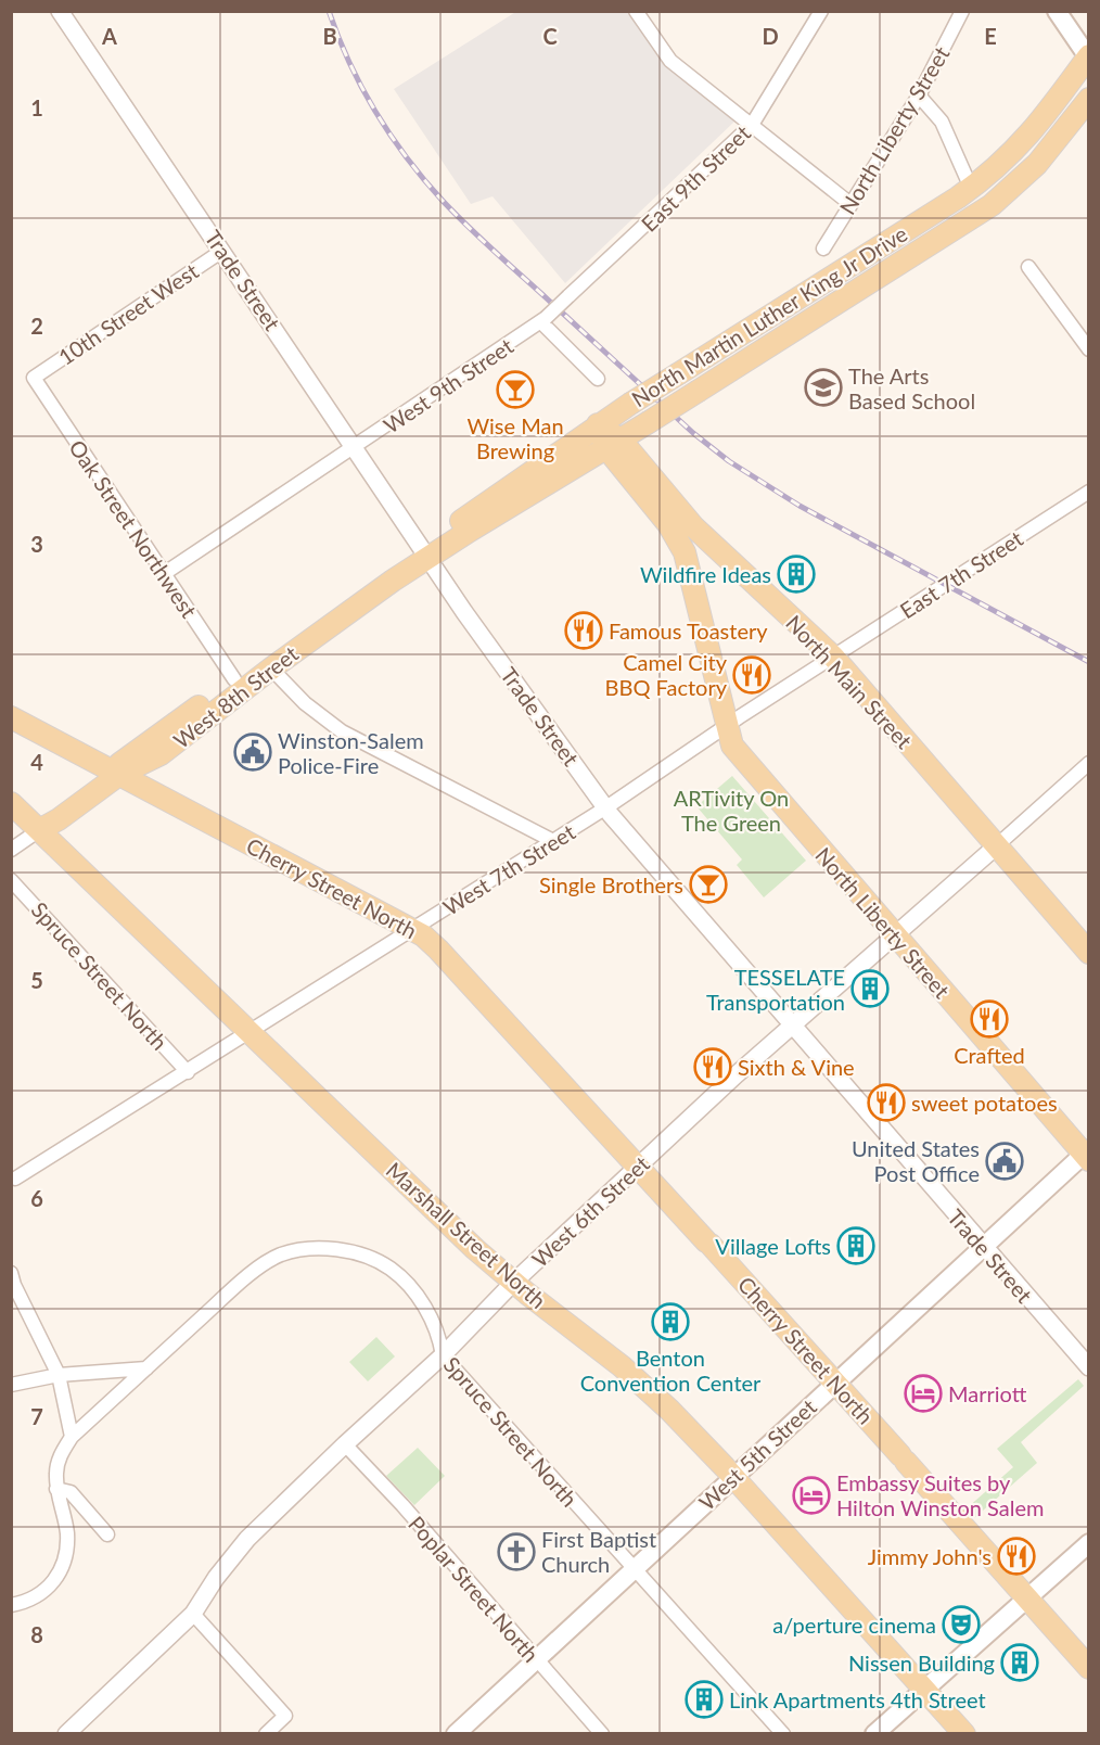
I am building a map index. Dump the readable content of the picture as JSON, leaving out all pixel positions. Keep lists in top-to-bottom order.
{
  "streets": {
    "main road": [
      "North Liberty Street",
      "North Martin Luther King Jr Drive",
      "North Main Street",
      "West 8th Street",
      "Cherry Street North",
      "Marshall Street North",
      "West 5th Street"
    ],
    "street": [
      "East 9th Street",
      "Trade Street",
      "10th Street West",
      "West 9th Street",
      "Oak Street Northwest",
      "East 7th Street",
      "West 7th Street",
      "Spruce Street North",
      "West 6th Street",
      "Poplar Street North"
    ]
  },
  "crossings": [
    ["North Liberty Street", "North Martin Luther King Jr Drive"],
    ["North Liberty Street", "North Main Street"],
    ["North Liberty Street", "West 7th Street"],
    ["North Liberty Street", "West 6th Street"],
    ["North Liberty Street", "West 5th Street"],
    ["East 9th Street", "West 9th Street"],
    ["Trade Street", "10th Street West"],
    ["Trade Street", "North Martin Luther King Jr Drive"],
    ["Trade Street", "West 9th Street"],
    ["Trade Street", "West 8th Street"],
    ["Trade Street", "West 7th Street"],
    ["Trade Street", "West 6th Street"],
    ["Trade Street", "West 5th Street"],
    ["10th Street West", "Oak Street Northwest"],
    ["North Martin Luther King Jr Drive", "North Main Street"],
    ["North Martin Luther King Jr Drive", "West 8th Street"],
    ["West 9th Street", "Oak Street Northwest"],
    ["Oak Street Northwest", "West 8th Street"],
    ["East 7th Street", "North Main Street"],
    ["East 7th Street", "West 7th Street"],
    ["North Main Street", "West 7th Street"],
    ["North Main Street", "West 6th Street"],
    ["West 8th Street", "Cherry Street North"],
    ["West 8th Street", "Marshall Street North"],
    ["West 7th Street", "Cherry Street North"],
    ["West 7th Street", "Spruce Street North"],
    ["West 7th Street", "Marshall Street North"],
    ["Cherry Street North", "West 6th Street"],
    ["Cherry Street North", "West 5th Street"],
    ["Spruce Street North", "West 6th Street"],
    ["Spruce Street North", "West 5th Street"],
    ["West 6th Street", "Marshall Street North"],
    ["West 6th Street", "Poplar Street North"],
    ["Marshall Street North", "West 5th Street"],
    ["West 5th Street", "Poplar Street North"]
  ],
  "parks": ["ARTivity On The Green"],
  "places": {
    "school or university": ["The Arts Based School"],
    "bar": ["Wise Man Brewing", "Single Brothers"],
    "building": [
      "Wildfire Ideas",
      "TESSELATE Transportation",
      "Village Lofts",
      "Benton Convention Center",
      "Nissen Building",
      "Link Apartments 4th Street"
    ],
    "restaurant": [
      "Famous Toastery",
      "Camel City BBQ Factory",
      "Crafted",
      "Sixth & Vine",
      "sweet potatoes",
      "Jimmy John's"
    ],
    "public building": ["Winston-Salem Police-Fire", "United States Post Office"],
    "hotel": ["Marriott", "Embassy Suites by Hilton Winston Salem"],
    "church": ["First Baptist Church"],
    "theatre": ["a/perture cinema"]
  },
  "grid": {
    "columns": [
      "A",
      "B",
      "C",
      "D",
      "E"
    ],
    "rows": [
      "1",
      "2",
      "3",
      "4",
      "5",
      "6",
      "7",
      "8"
    ]
  }
}
